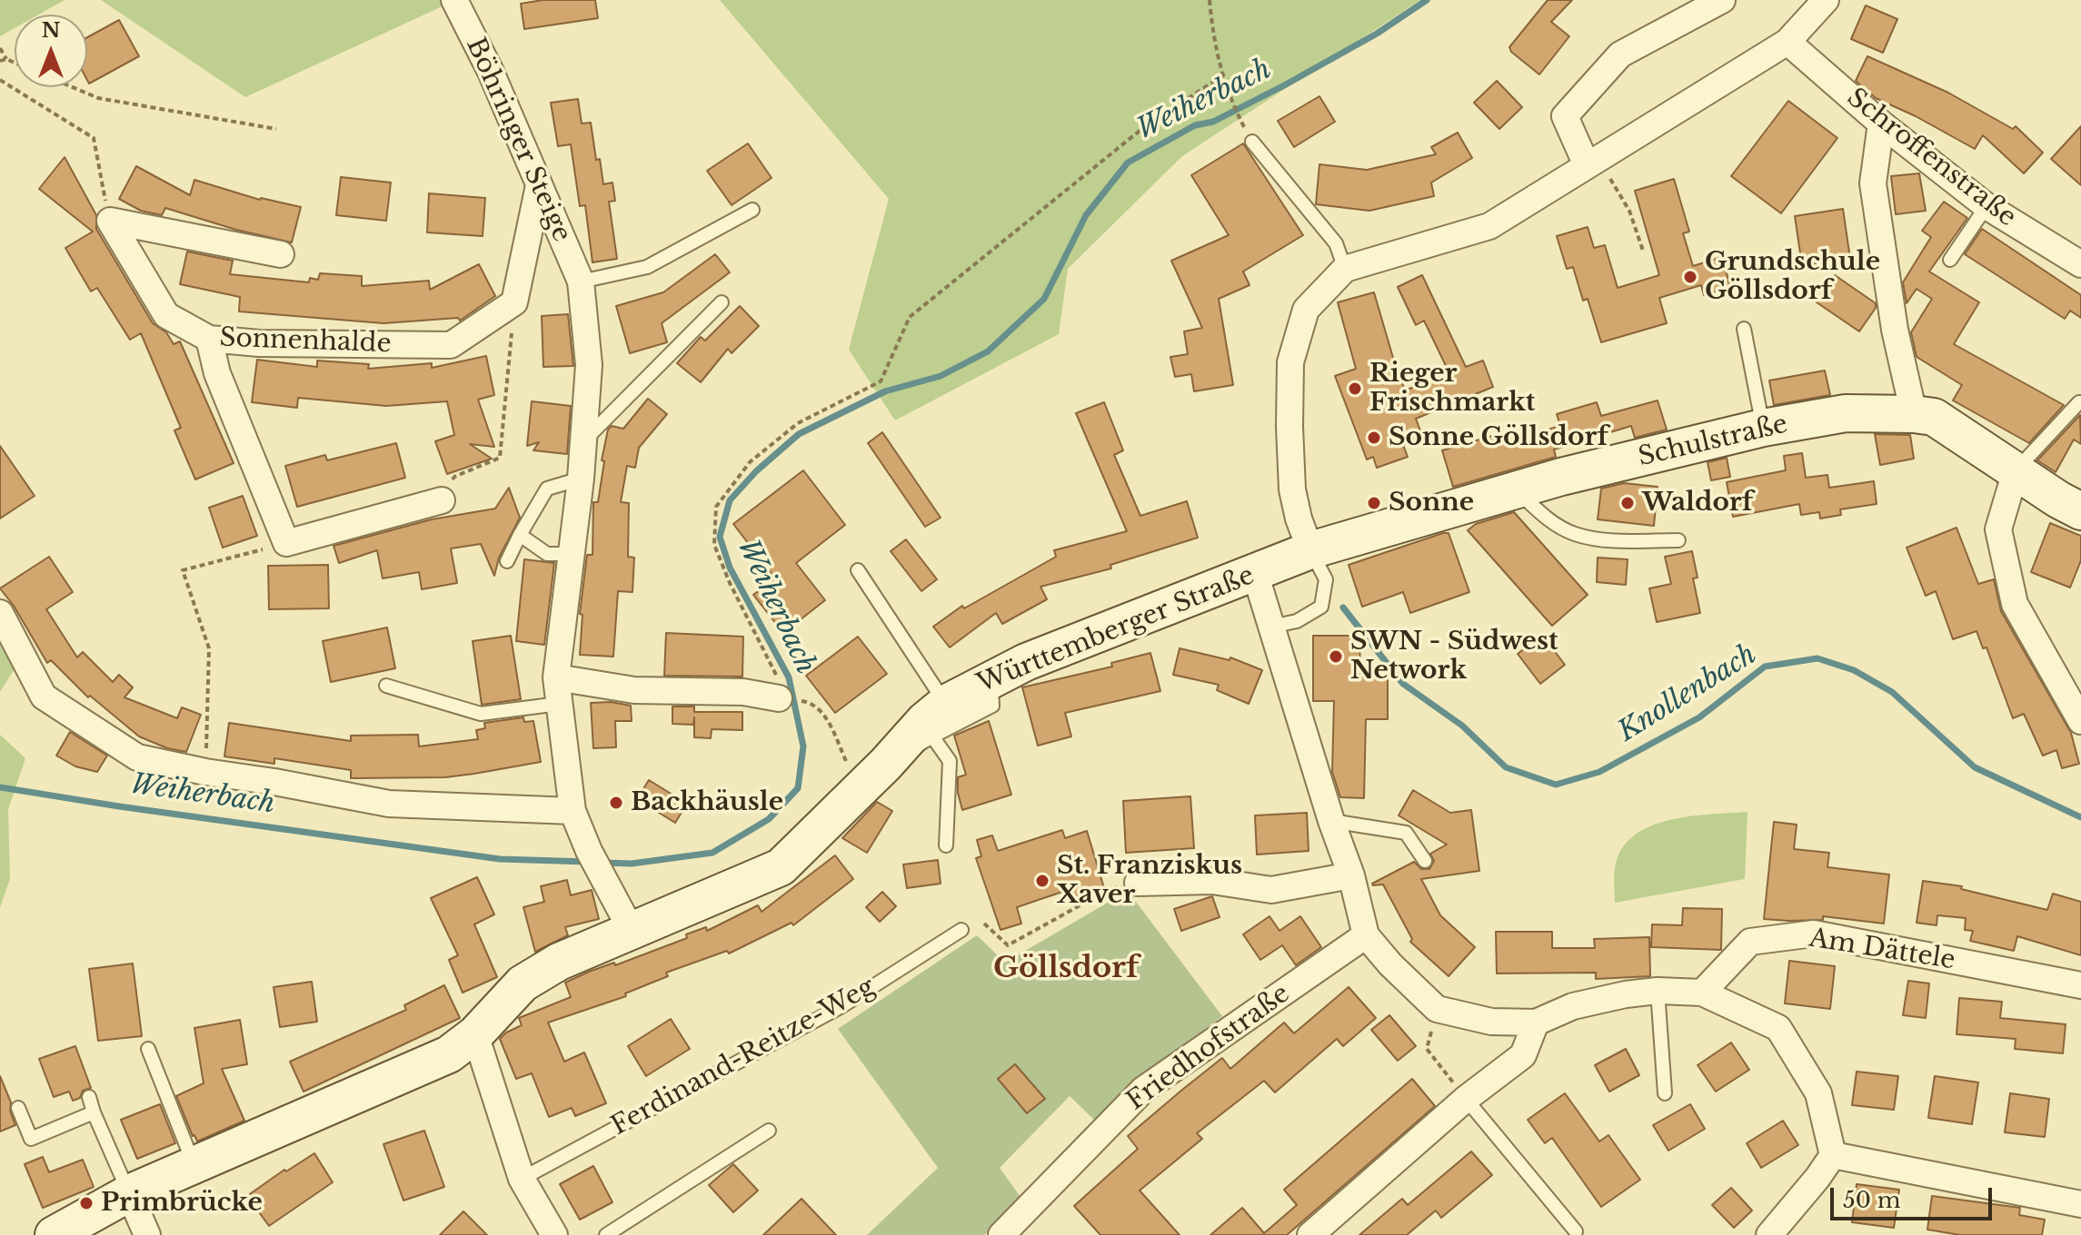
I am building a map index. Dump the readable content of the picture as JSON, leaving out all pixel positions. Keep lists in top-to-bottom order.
{
  "streets": {
    "street": [
      "Böhringer Steige",
      "Schroffenstraße",
      "Sonnenhalde",
      "Schulstraße",
      "Württemberger Straße",
      "Am Dättele",
      "Friedhofstraße"
    ],
    "lane": ["Ferdinand-Reitze-Weg"]
  },
  "crossings": [
    ["Böhringer Steige", "Württemberger Straße"],
    ["Schulstraße", "Württemberger Straße"]
  ],
  "districts": ["Göllsdorf"],
  "water": ["Weiherbach", "Knollenbach"],
  "places": [
    "Grundschule Göllsdorf",
    "Rieger Frischmarkt",
    "Sonne Göllsdorf",
    "Sonne",
    "Waldorf",
    "SWN - Südwest Network",
    "Backhäusle",
    "St. Franziskus Xaver",
    "Primbrücke"
  ],
  "scale_bar": "50 m",
  "north": "top"
}
